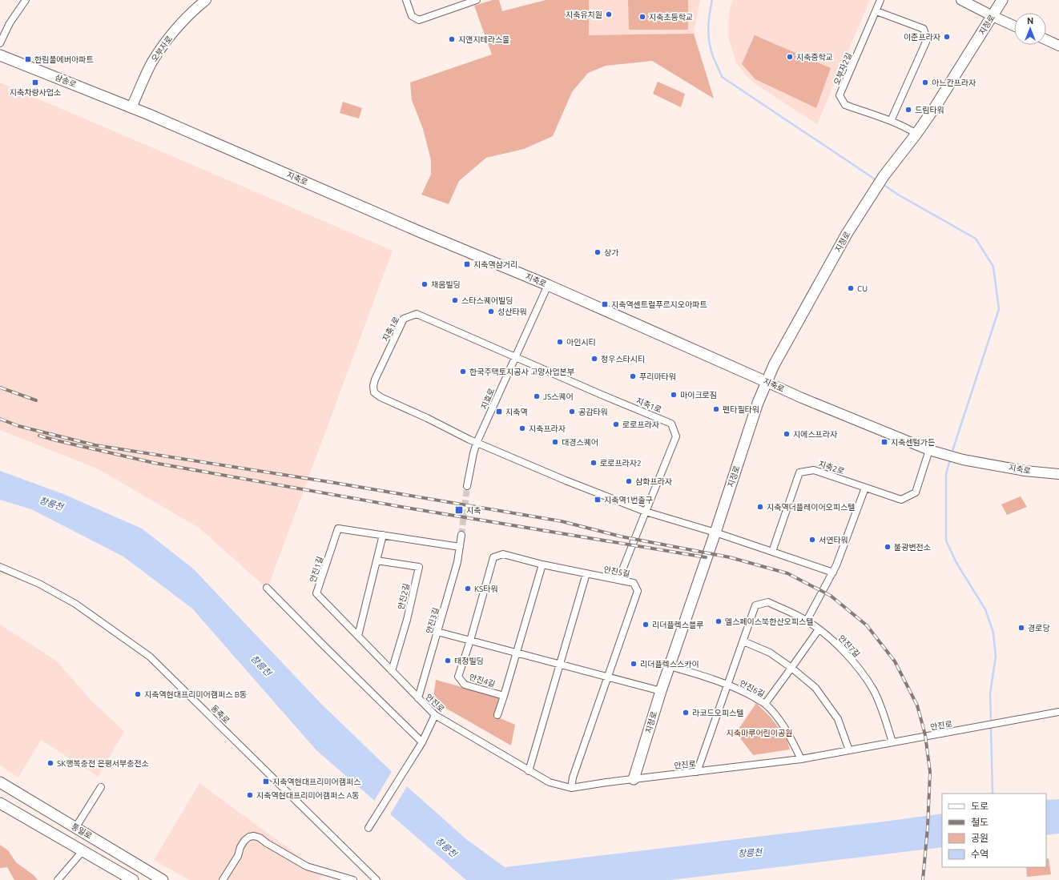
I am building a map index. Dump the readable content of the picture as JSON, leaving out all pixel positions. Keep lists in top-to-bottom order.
{
  "streets": {
    "main road": [
      "지정로",
      "오부자로",
      "삼송로",
      "지축로",
      "통일로"
    ],
    "street": [
      "오부자2길",
      "지축1로",
      "지효로",
      "지축2로",
      "안진1길",
      "안진5길",
      "안진2길",
      "안진3길",
      "안진7길",
      "안진4길",
      "안진6길",
      "안진로",
      "동축로"
    ]
  },
  "crossings": [
    ["지정로", "오부자2길"],
    ["지정로", "지축로"],
    ["지정로", "지축1로"],
    ["지정로", "안진6길"],
    ["지정로", "안진로"],
    ["오부자로", "삼송로"],
    ["오부자로", "지축로"],
    ["삼송로", "지축로"],
    ["지축로", "지효로"],
    ["지축로", "지축2로"],
    ["지축1로", "지효로"],
    ["안진1길", "안진2길"],
    ["안진1길", "안진3길"],
    ["안진1길", "안진로"],
    ["안진5길", "안진4길"],
    ["안진5길", "안진로"],
    ["안진3길", "안진로"],
    ["안진7길", "안진로"],
    ["안진6길", "안진로"]
  ],
  "water": ["창릉천"],
  "parks": ["지축마루어린이공원"],
  "places": {
    "other": [
      "지축유치원",
      "지축초등학교",
      "이준프라자",
      "지앤지테라스몰",
      "지축중학교",
      "아느칸프라자",
      "드림타워",
      "상가",
      "채움빌딩",
      "CU",
      "스타스퀘어빌딩",
      "성산타워",
      "아인시티",
      "청우스타시티",
      "한국주택토지공사 고양사업본부",
      "푸리마타워",
      "마이크로짐",
      "JS스퀘어",
      "펜타필타워",
      "공감타워",
      "로로프라자",
      "지축프라자",
      "지에스프라자",
      "대경스퀘어",
      "로로프라자2",
      "삼화프라자",
      "지축역더플레이어오피스텔",
      "서연타워",
      "불광변전소",
      "KS타워",
      "엘스페이스북한산오피스텔",
      "리더플렉스블루",
      "경로당",
      "태정빌딩",
      "리더플렉스스카이",
      "지축역현대프리미어캠퍼스 B동",
      "라코드오피스텔",
      "SK행복충전 은평서부충전소",
      "지축역현대프리미어캠퍼스 A동"
    ],
    "transit": [
      "한림풀에버아파트",
      "지축차량사업소",
      "지축역삼거리",
      "지축역센트럴푸르지오아파트",
      "지축역",
      "지축센텀가든",
      "지축역1번출구",
      "지축",
      "지축역현대프리미어캠퍼스"
    ]
  },
  "legend": [
    "도로",
    "철도",
    "공원",
    "수역"
  ],
  "north": "top"
}
